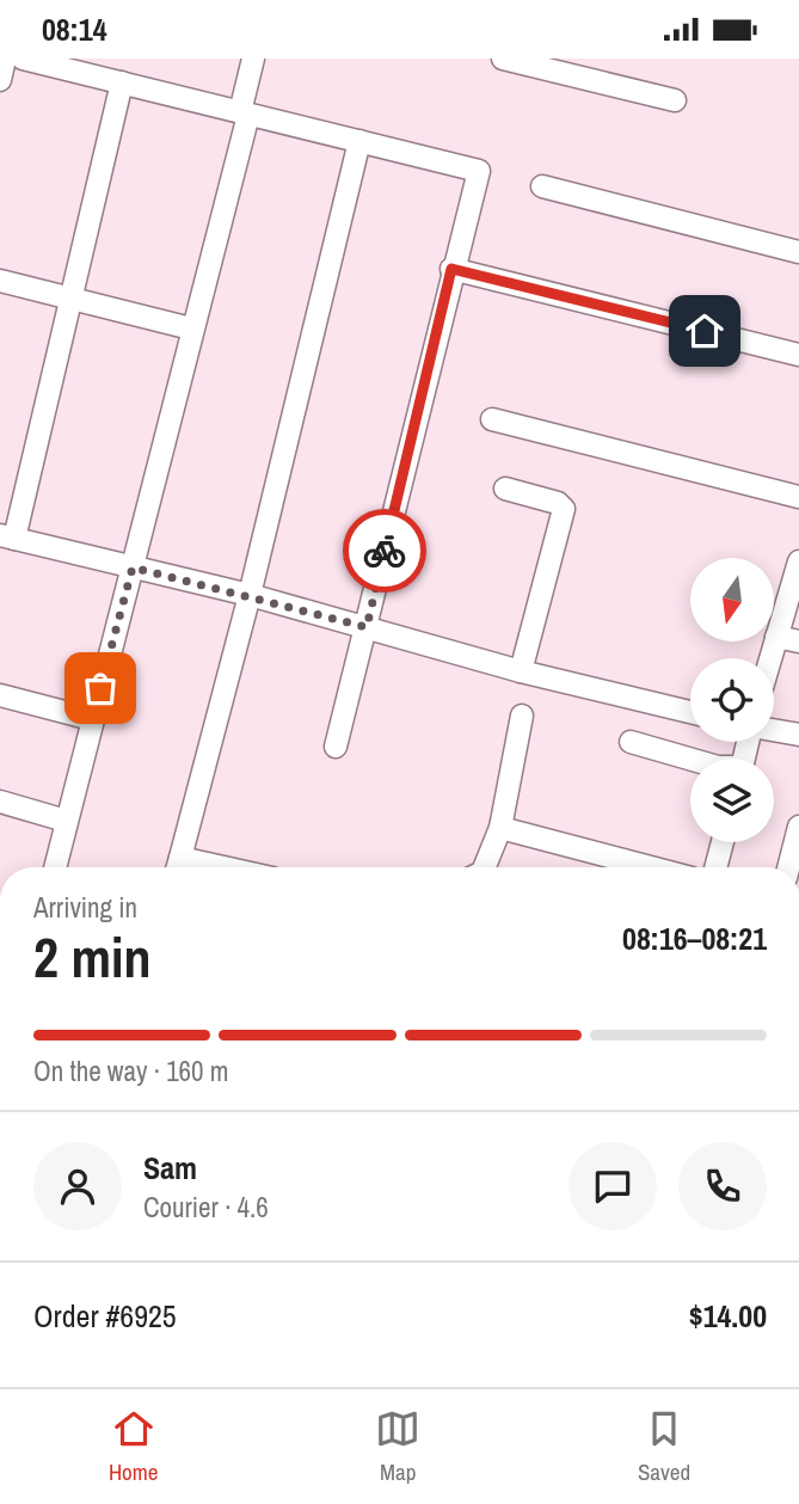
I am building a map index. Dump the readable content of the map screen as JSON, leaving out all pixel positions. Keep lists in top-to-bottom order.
{
  "north": "bottom",
  "page": {
    "status": "08:14",
    "heading": ["2 min", "Arriving in", "08:16–08:21"],
    "panel": [
      "Sam",
      "Courier · 4.6",
      "Order #6925",
      "$14.00"
    ],
    "bar": "On the way · 160 m",
    "tabs": ["Home", "Map", "Saved"]
  }
}
